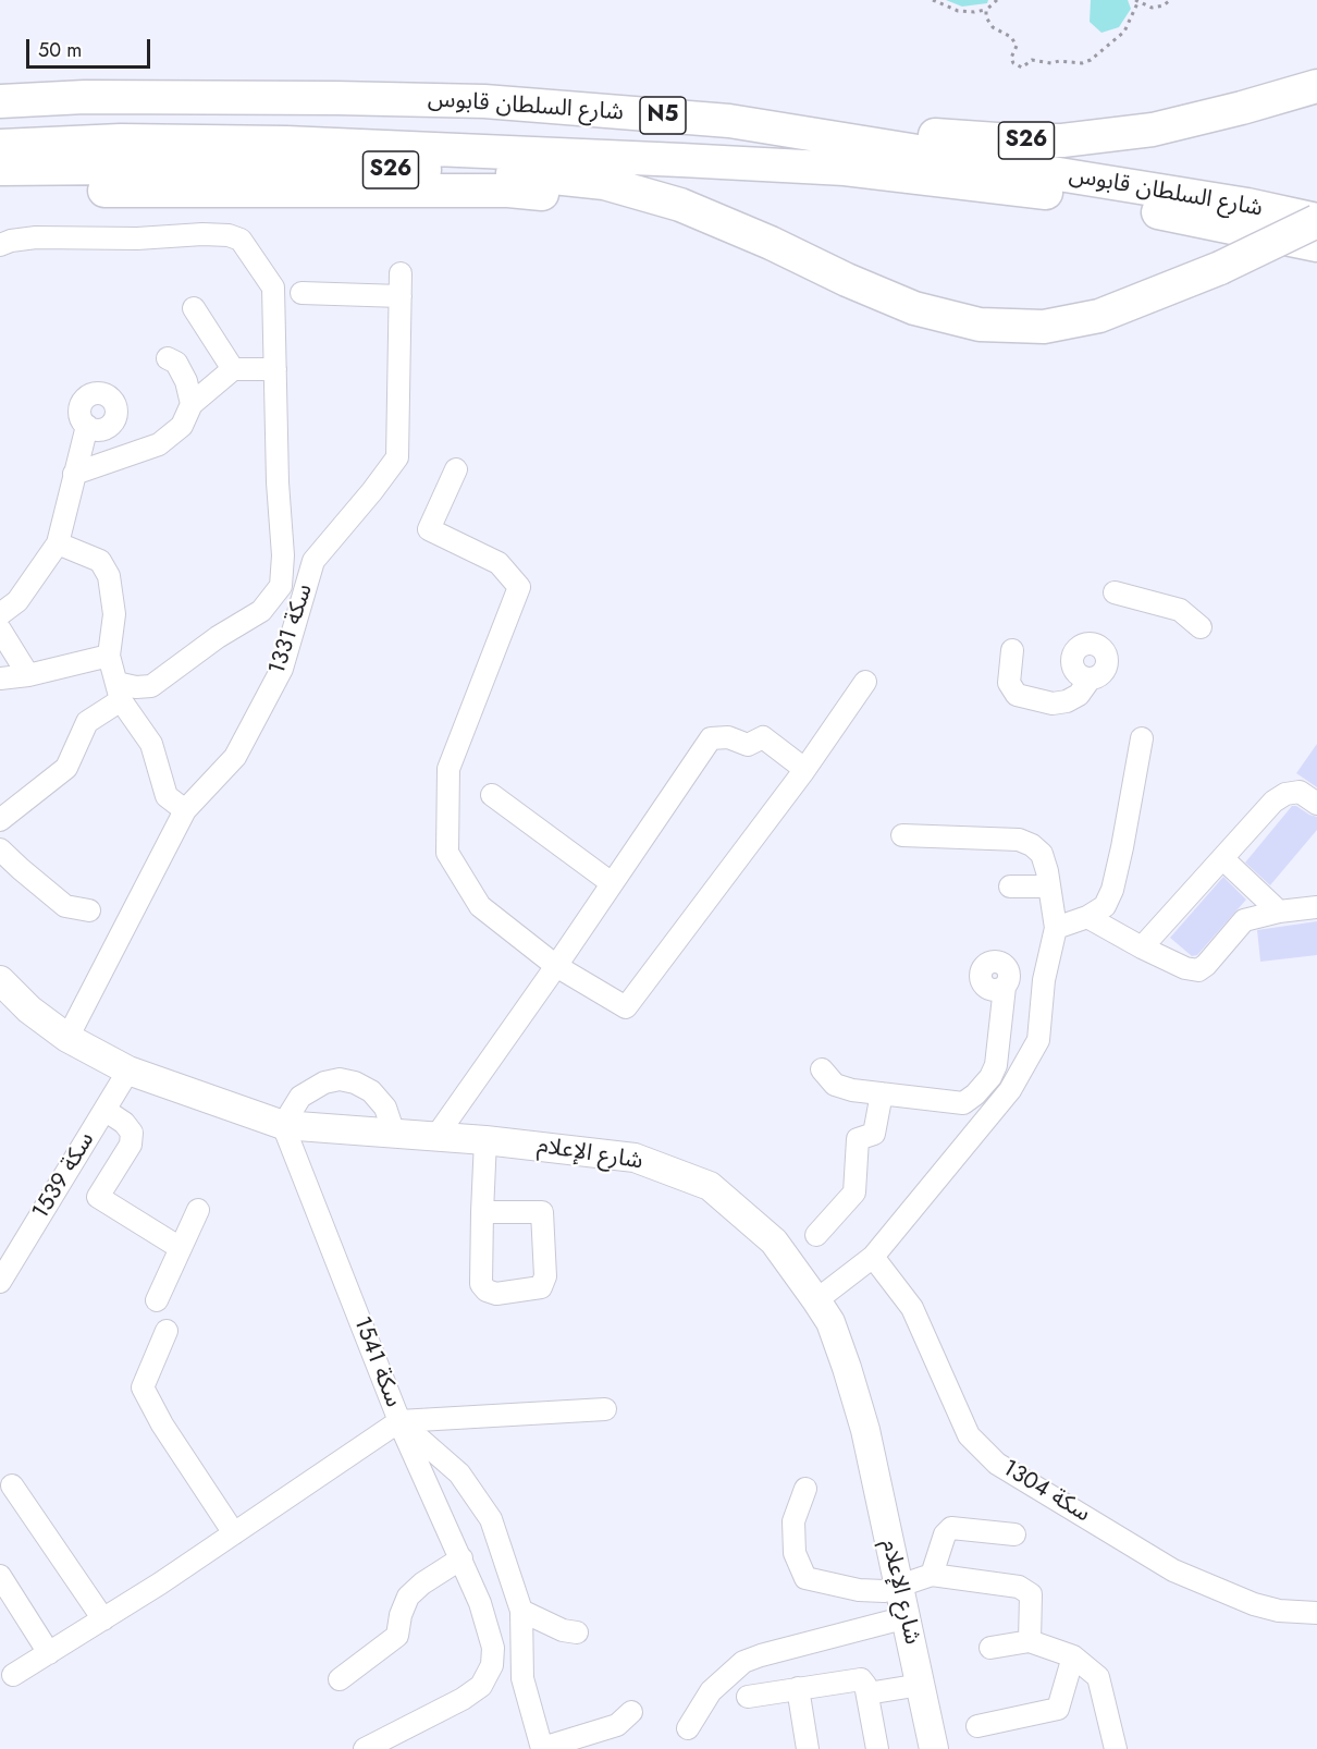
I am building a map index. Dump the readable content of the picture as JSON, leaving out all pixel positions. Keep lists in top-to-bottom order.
{
  "streets": {
    "highway": ["شارع السلطان قابوس", "N5", "S26"],
    "main road": ["شارع الإعلام"],
    "street": [
      "سكة 1331",
      "سكة 1539",
      "سكة 1541",
      "سكة 1304"
    ]
  },
  "crossings": [
    ["شارع السلطان قابوس", "S26"],
    ["سكة 1331", "شارع الإعلام"],
    ["شارع الإعلام", "سكة 1539"],
    ["شارع الإعلام", "سكة 1541"]
  ],
  "scale_bar": "50 m"
}
